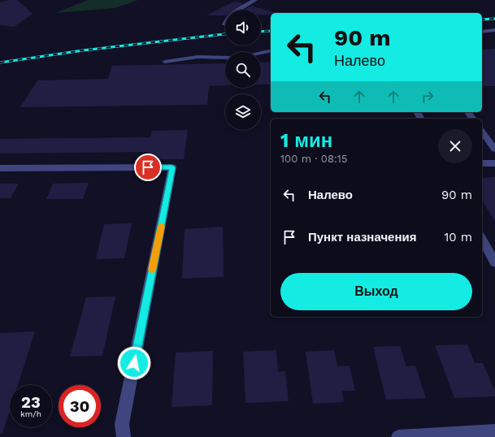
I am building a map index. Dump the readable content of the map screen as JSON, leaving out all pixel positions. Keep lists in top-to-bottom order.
{
  "page": {
    "turn": ["90 m", "Налево"],
    "heading": ["1 мин", "100 m · 08:15"],
    "list": [
      {
        "name": "Налево",
        "value": "90 m"
      },
      {
        "name": "Пункт назначения",
        "value": "10 m"
      }
    ],
    "buttons": "Выход",
    "speed": "23 km/h",
    "limit": "30"
  }
}
